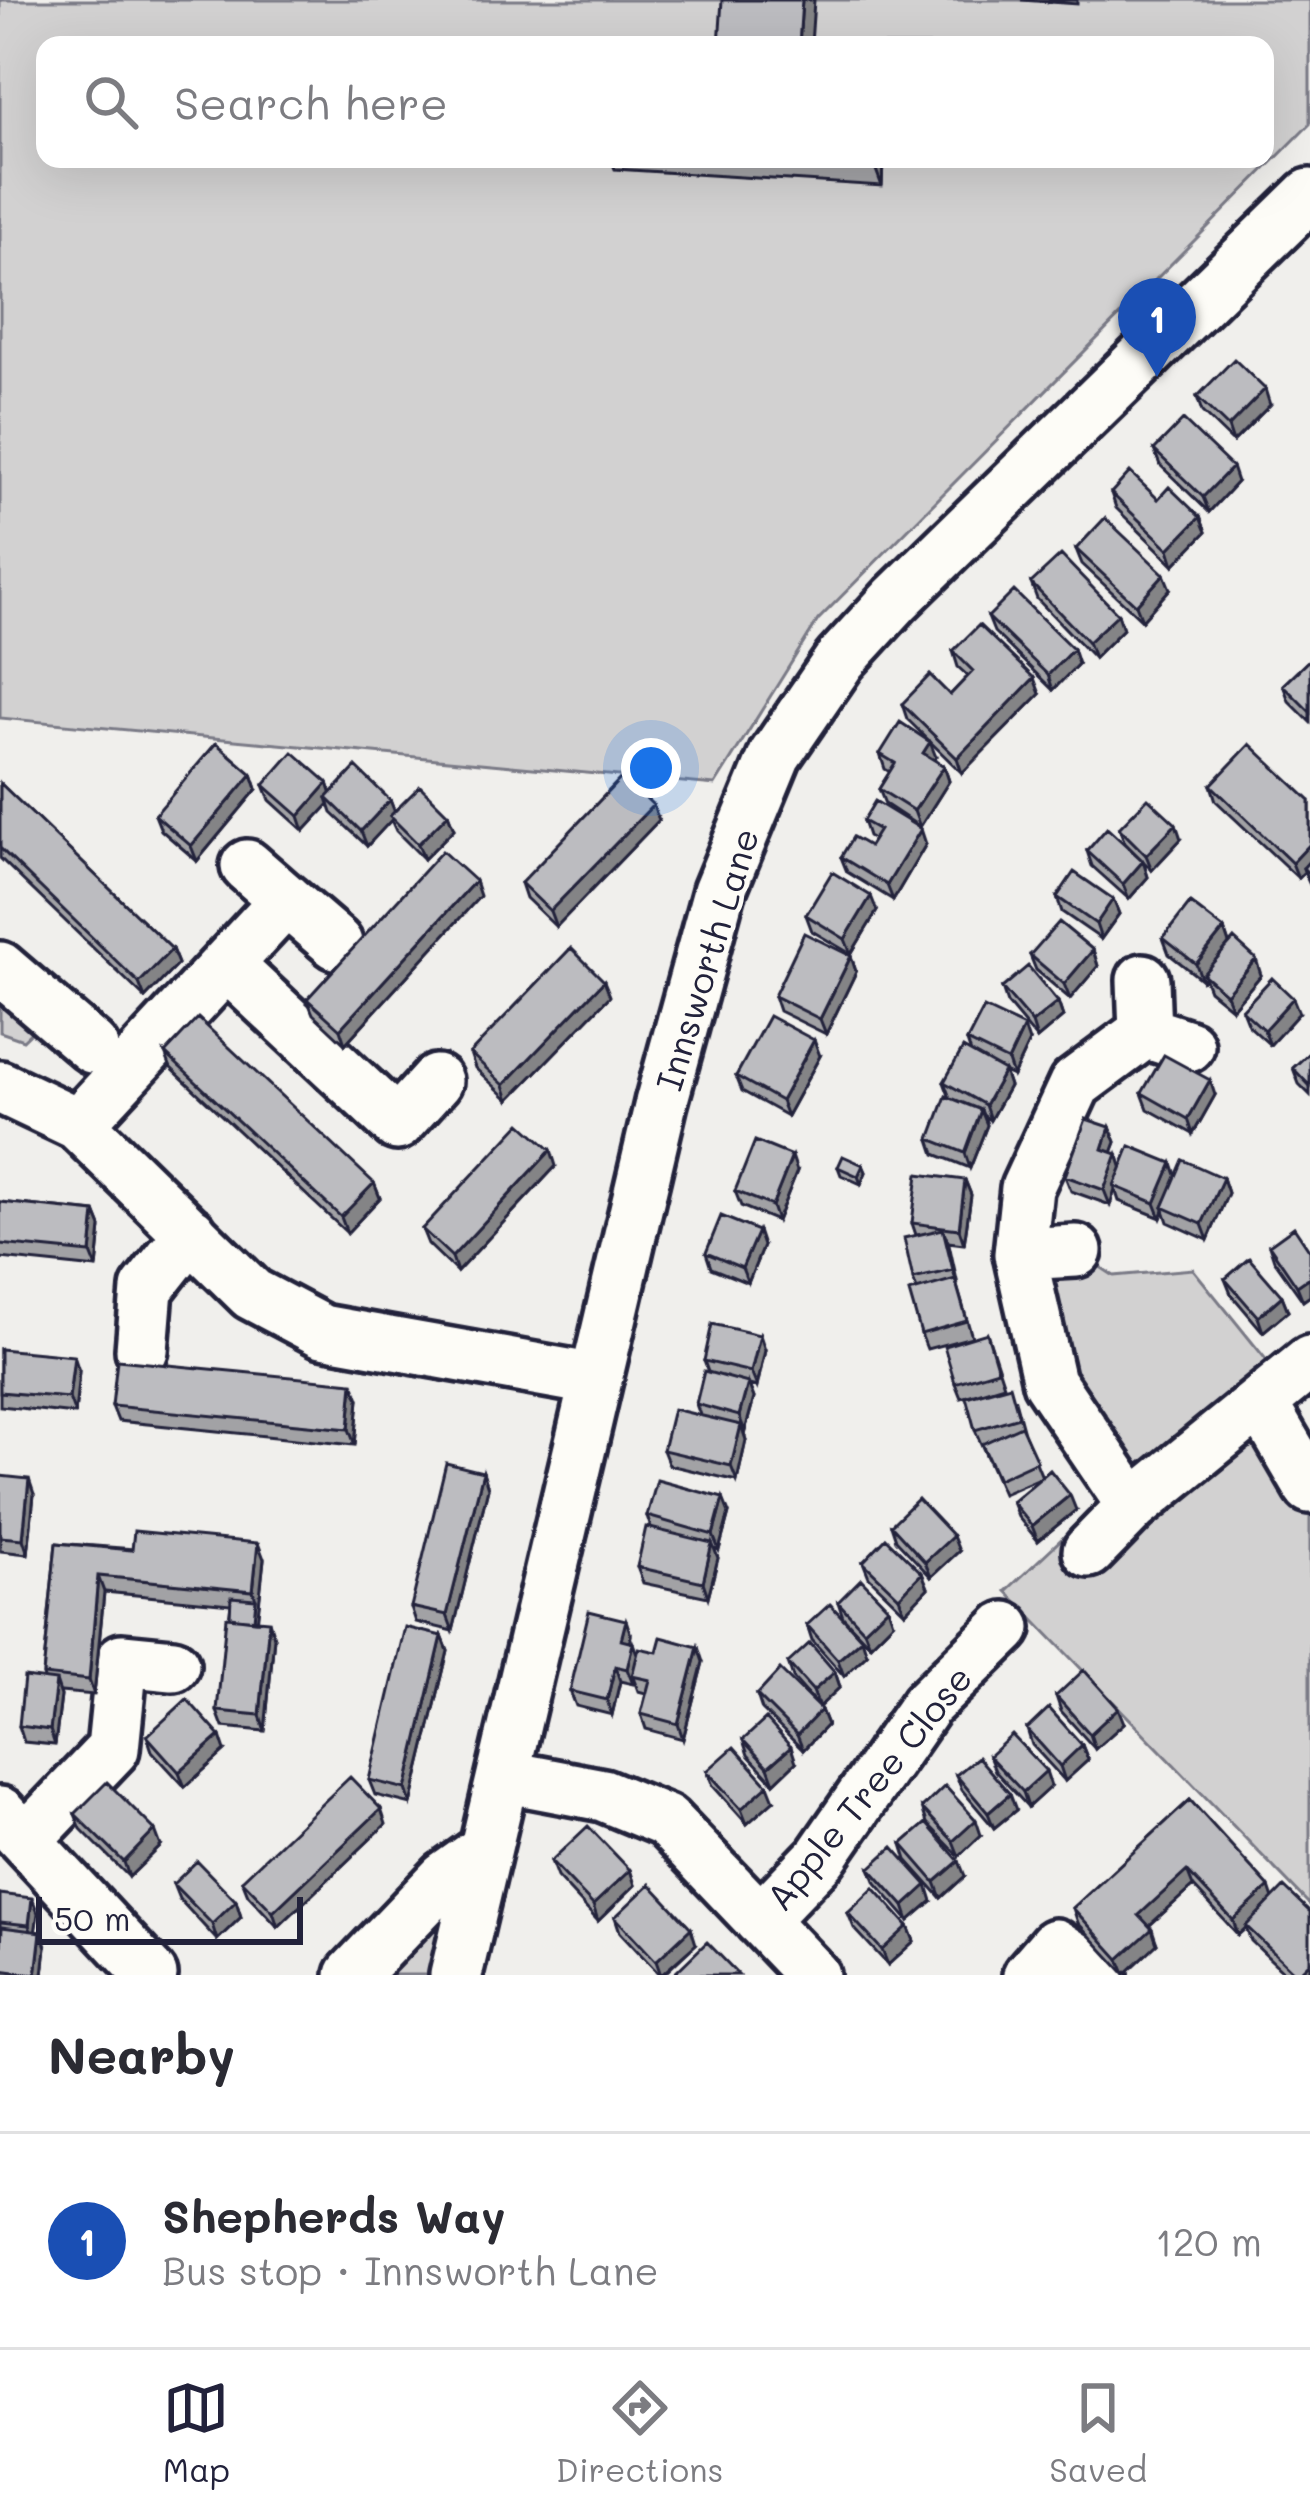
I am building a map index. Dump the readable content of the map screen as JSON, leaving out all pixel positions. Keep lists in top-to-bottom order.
{
  "streets": {
    "street": ["Innsworth Lane", "Apple Tree Close"]
  },
  "scale_bar": "50 m",
  "page": {
    "search": "Search here",
    "pins": "1",
    "scale": "50 m",
    "heading": "Nearby",
    "list": [
      {
        "mark": "1",
        "name": "Shepherds Way",
        "note": "Bus stop · Innsworth Lane",
        "value": "120 m"
      }
    ],
    "nav": ["Map", "Directions", "Saved"]
  }
}
